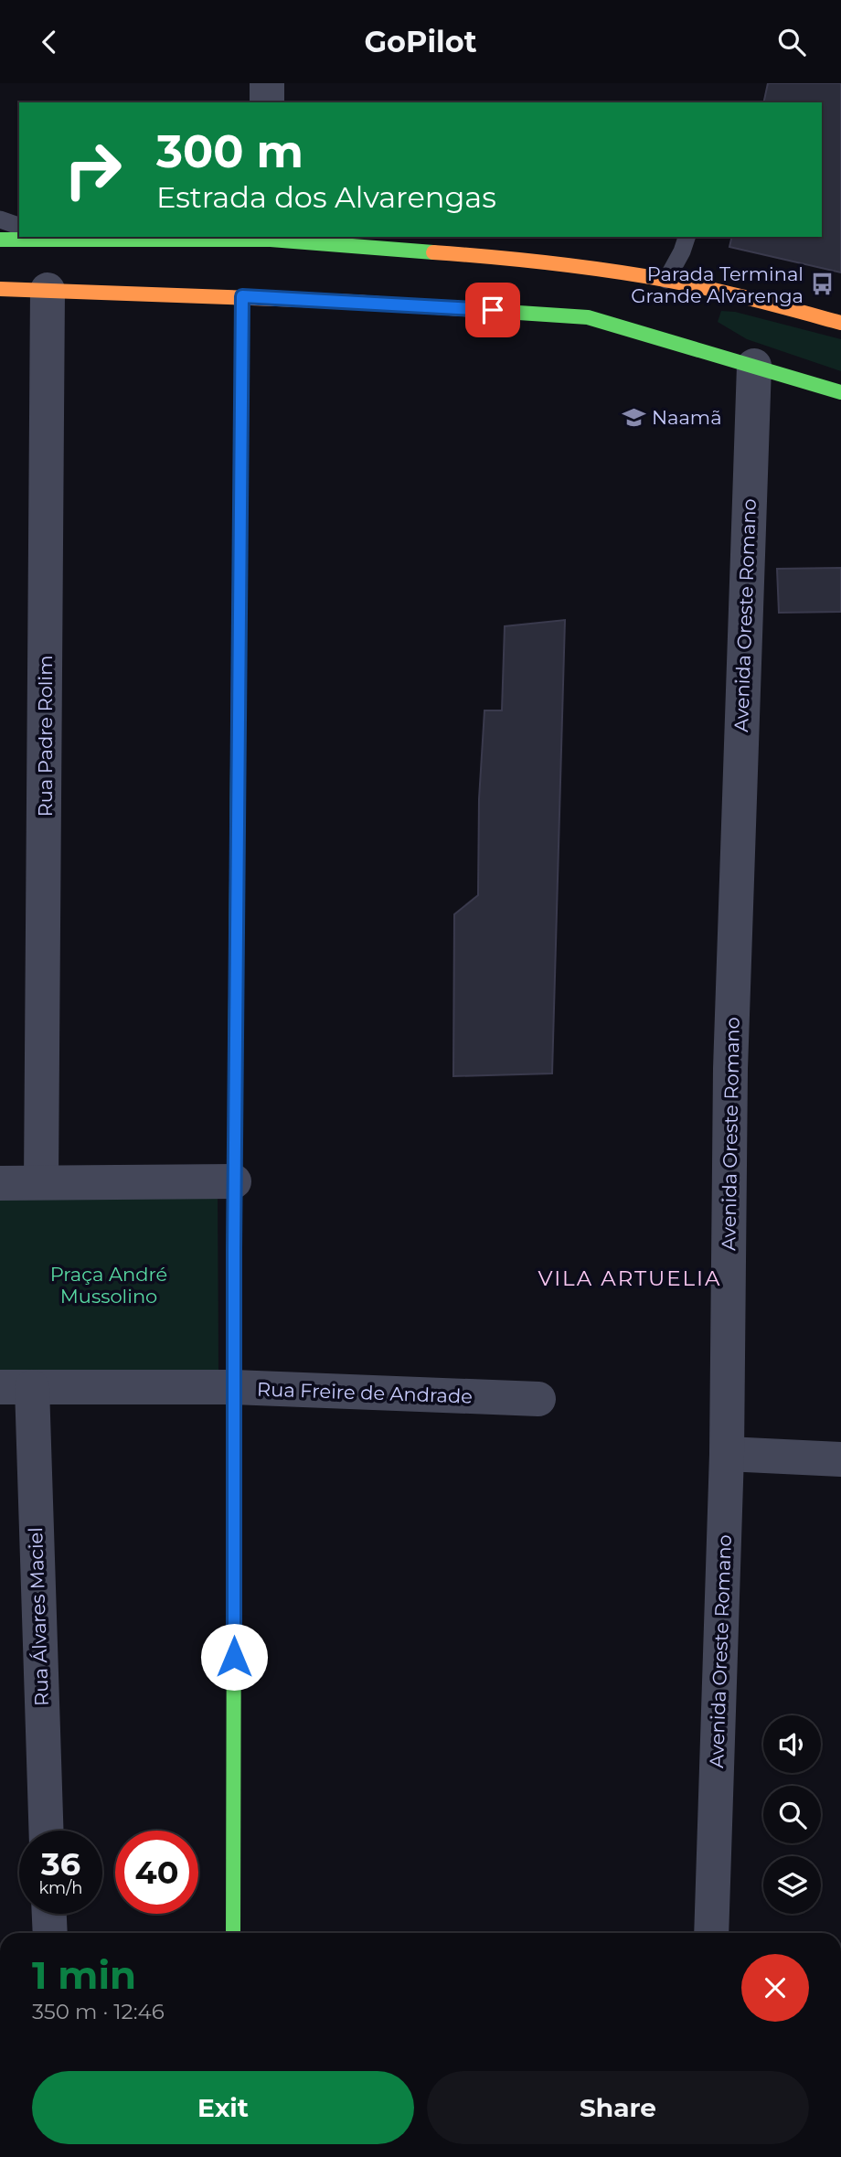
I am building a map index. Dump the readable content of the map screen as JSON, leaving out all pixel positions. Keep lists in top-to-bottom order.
{
  "streets": {
    "street": [
      "Avenida Oreste Romano",
      "Rua Padre Rolim",
      "Rua Freire de Andrade",
      "Rua Álvares Maciel"
    ]
  },
  "crossings": [
    ["Rua Freire de Andrade", "Rua Álvares Maciel"]
  ],
  "districts": ["VILA ARTUELIA"],
  "parks": ["Praça André Mussolino"],
  "places": {
    "bus stop": ["Parada Terminal Grande Alvarenga"],
    "school or university": ["Naamã"]
  },
  "page": {
    "header": "GoPilot",
    "turn": ["300 m", "Estrada dos Alvarengas"],
    "speed": "36 km/h",
    "limit": "40",
    "heading": ["1 min", "350 m · 12:46"],
    "buttons": ["Exit", "Share"]
  }
}
